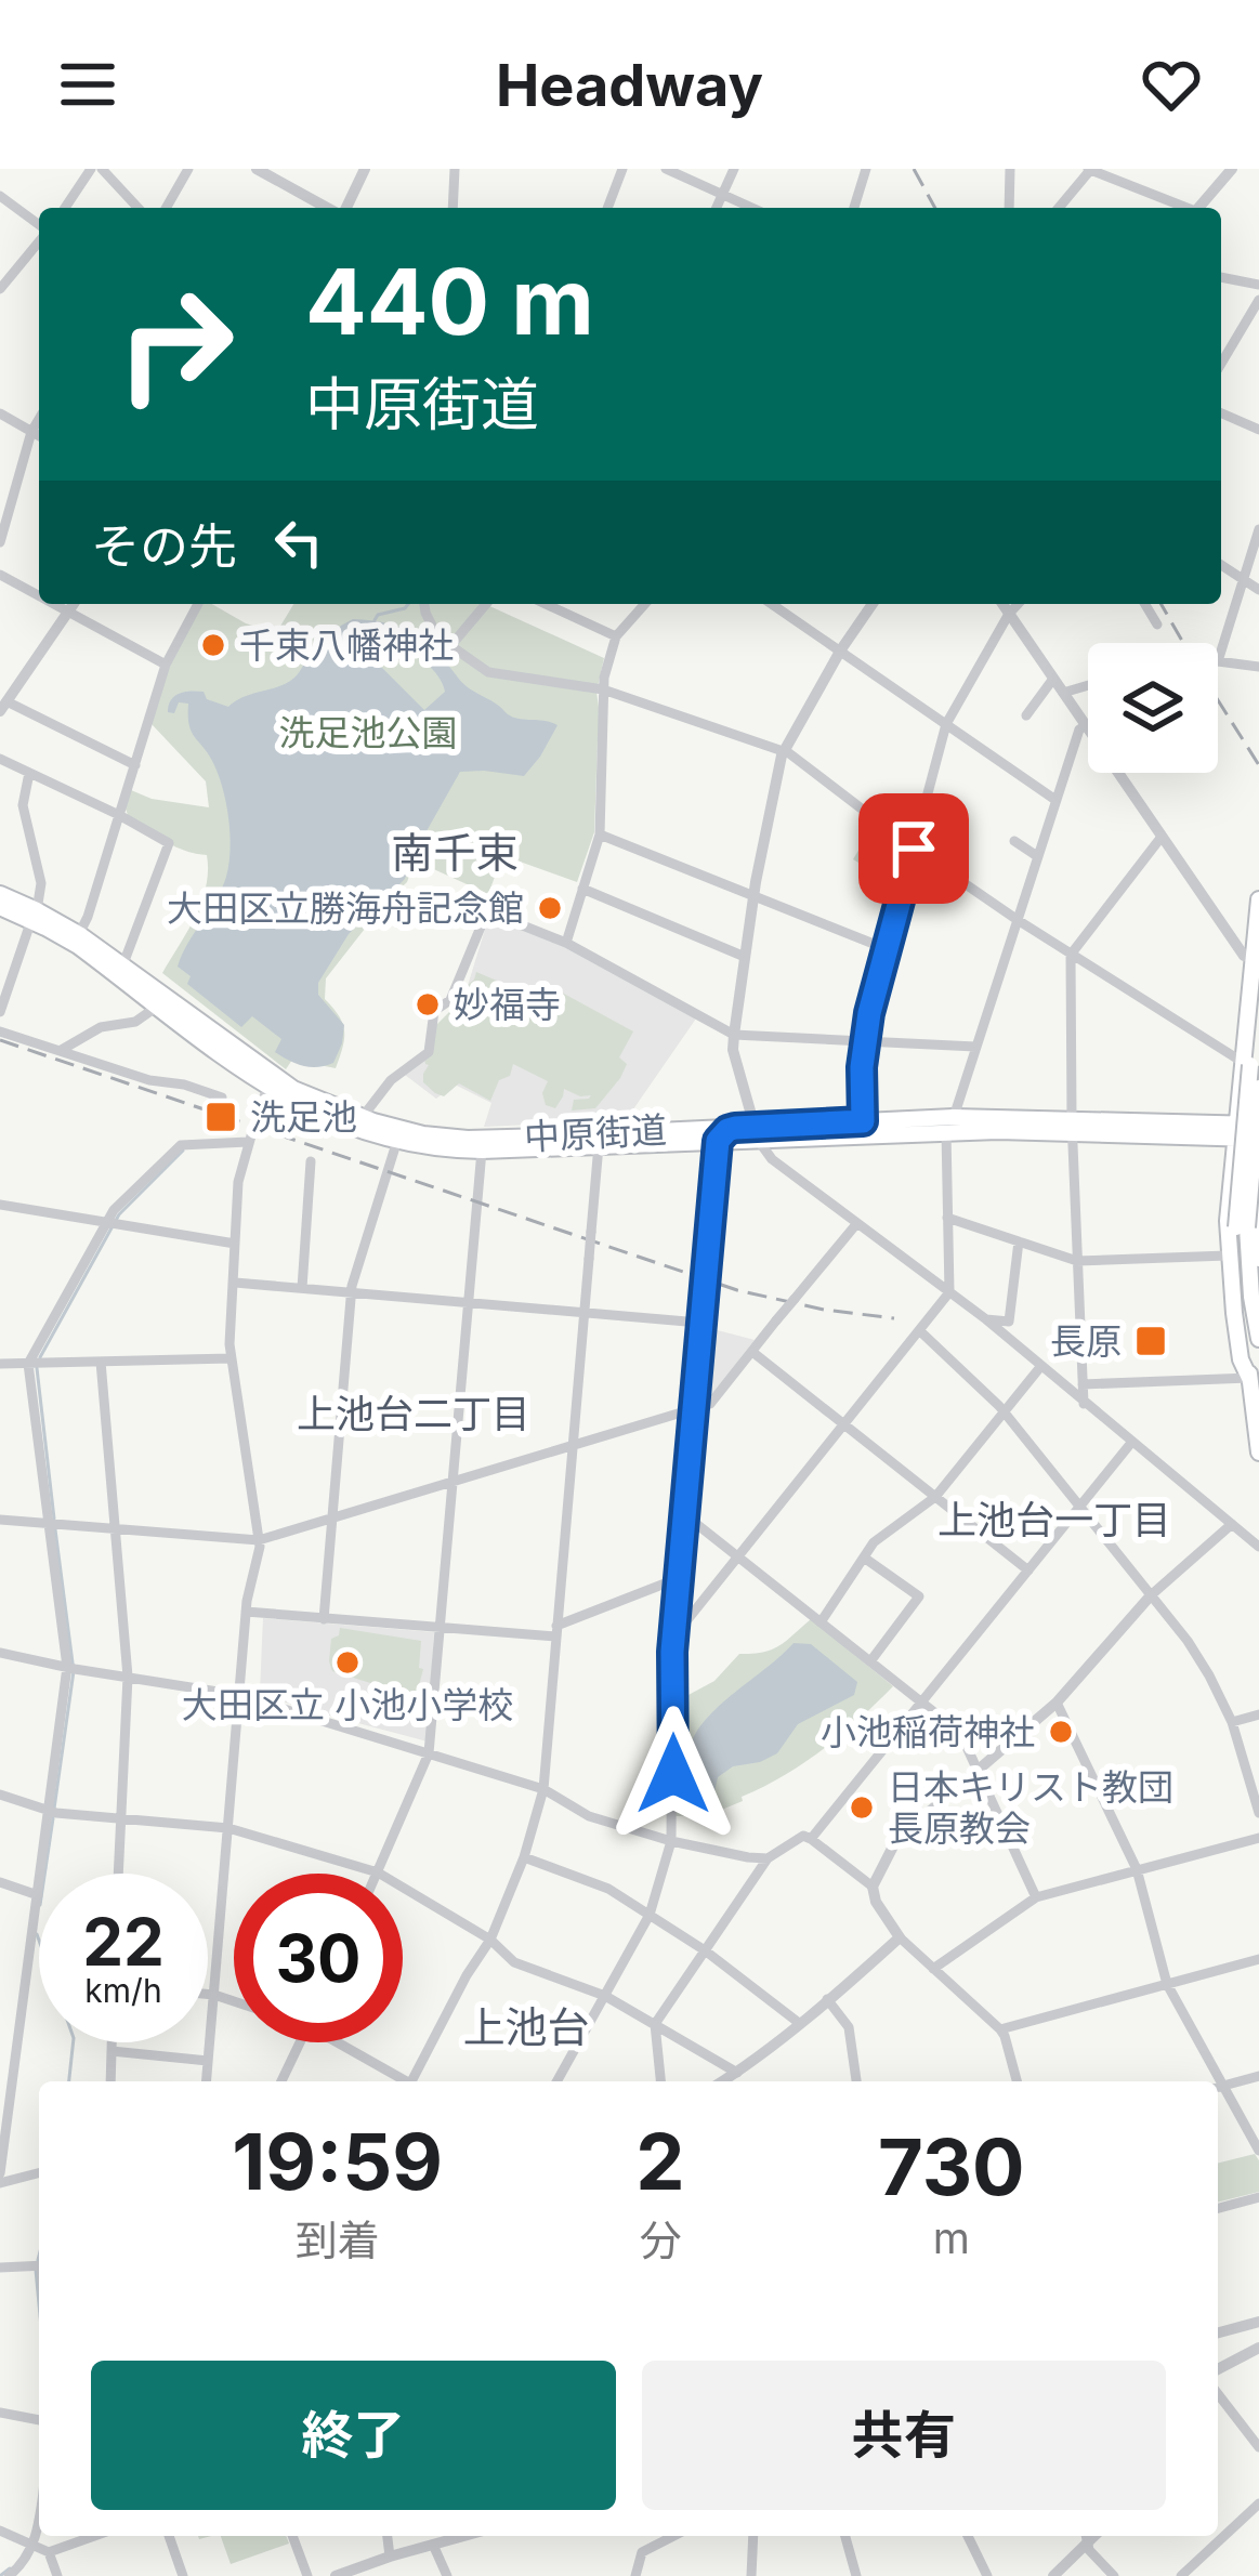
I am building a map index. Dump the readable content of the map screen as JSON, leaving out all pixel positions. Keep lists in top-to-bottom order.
{
  "streets": {
    "main road": ["中原街道"]
  },
  "districts": [
    "南千束",
    "上池台二丁目",
    "上池台一丁目",
    "上池台"
  ],
  "parks": ["洗足池公園"],
  "places": {
    "other": [
      "千束八幡神社",
      "大田区立勝海舟記念館",
      "妙福寺",
      "大田区立 小池小学校",
      "小池稲荷神社",
      "日本キリスト教団 長原教会"
    ],
    "transit": ["洗足池", "長原"]
  },
  "page": {
    "header": "Headway",
    "turn": ["440 m", "中原街道"],
    "then": "その先",
    "speed": "22 km/h",
    "limit": "30",
    "eta": [
      "19:59",
      "到着",
      "2",
      "分",
      "730",
      "m"
    ],
    "buttons": ["終了", "共有"]
  }
}
